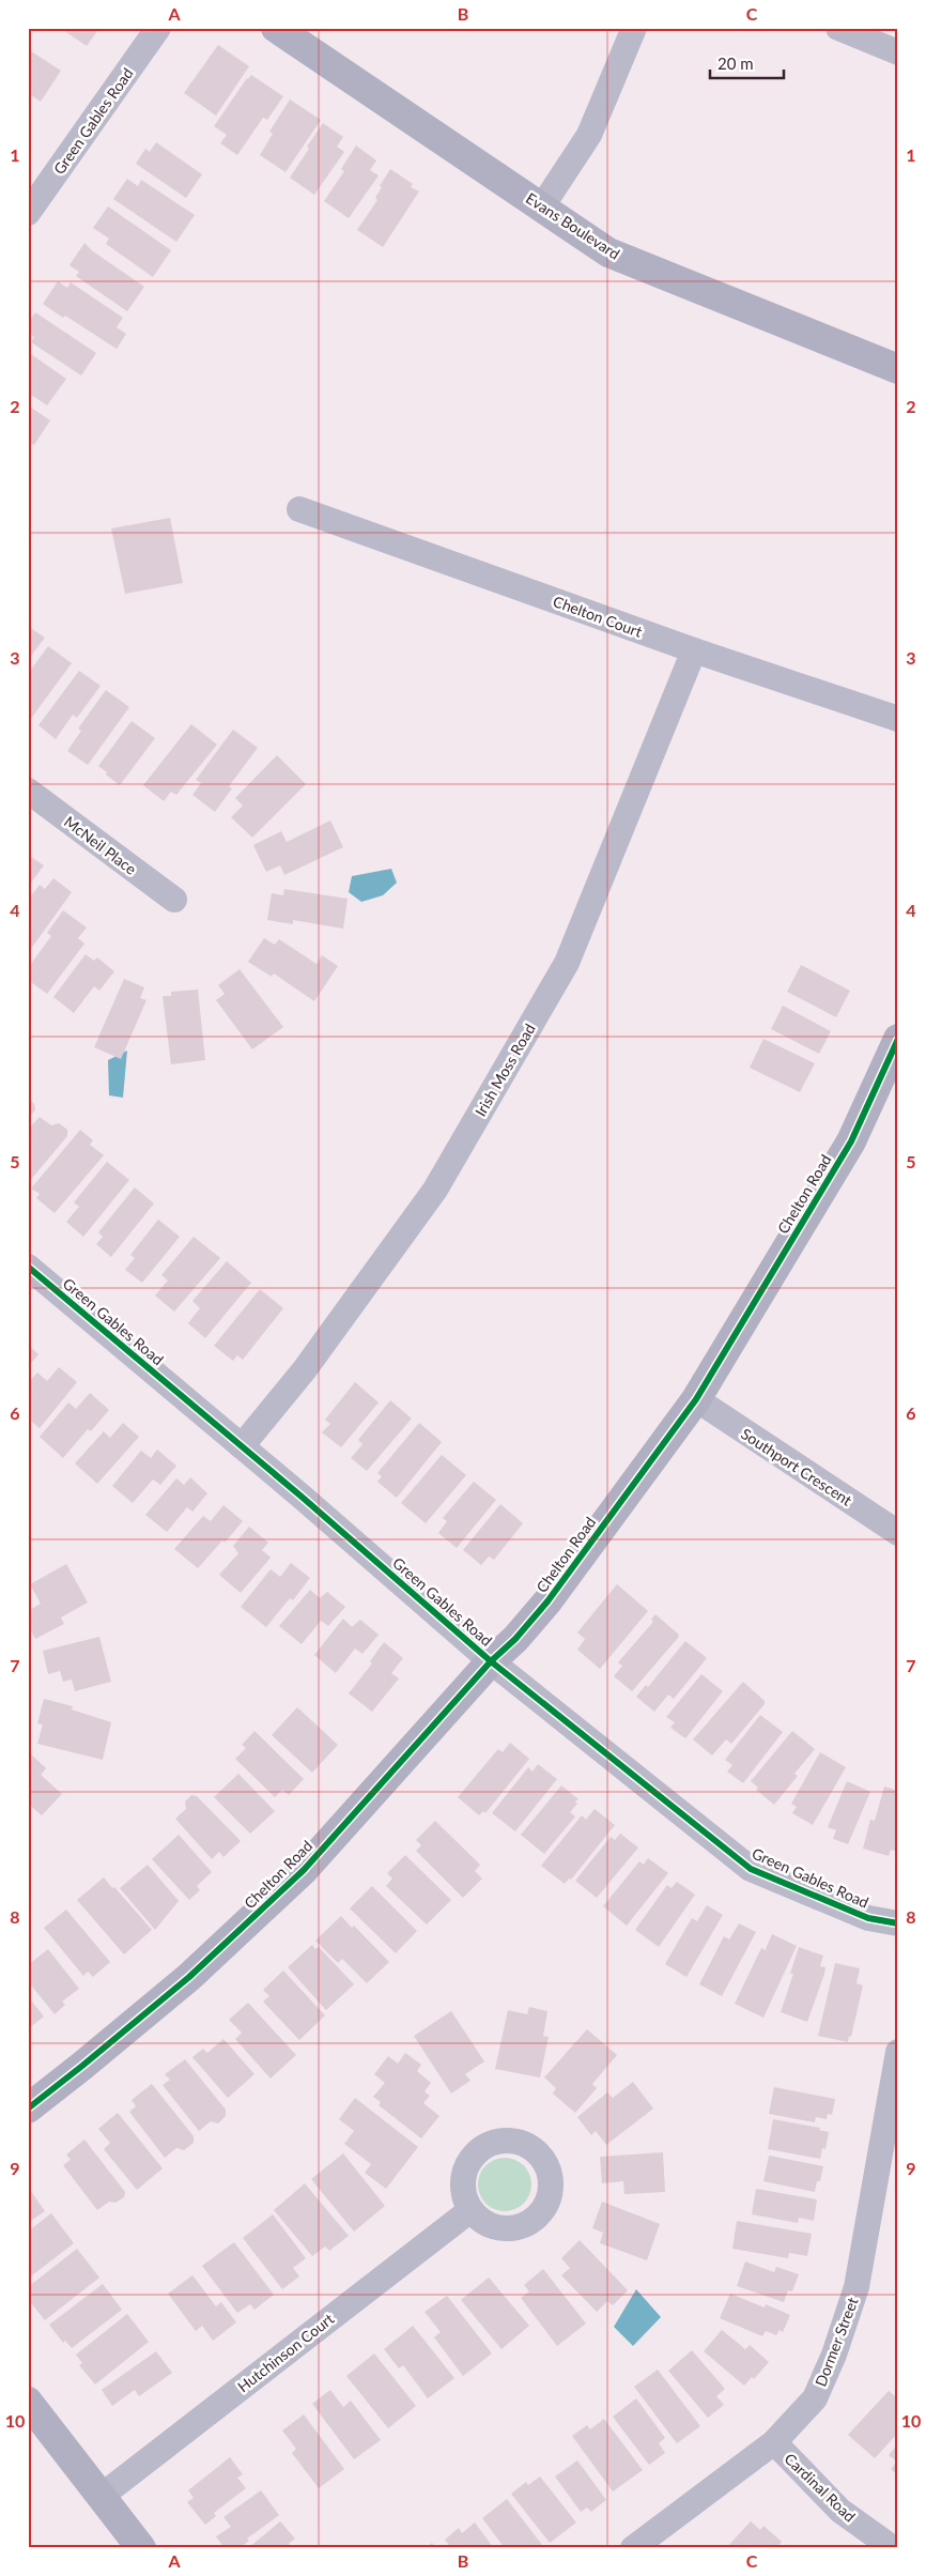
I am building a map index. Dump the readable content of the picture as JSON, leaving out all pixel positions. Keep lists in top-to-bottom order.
{
  "streets": {
    "street": [
      "Green Gables Road",
      "Evans Boulevard",
      "Chelton Court",
      "McNeil Place",
      "Irish Moss Road",
      "Chelton Road",
      "Southport Crescent",
      "Dormer Street",
      "Hutchinson Court",
      "Cardinal Road"
    ]
  },
  "crossings": [
    ["Green Gables Road", "Irish Moss Road"],
    ["Green Gables Road", "Chelton Road"],
    ["Chelton Court", "Irish Moss Road"],
    ["Chelton Road", "Southport Crescent"],
    ["Dormer Street", "Cardinal Road"]
  ],
  "scale_bar": "20 m",
  "grid": {
    "columns": ["A", "B", "C"],
    "rows": [
      "1",
      "2",
      "3",
      "4",
      "5",
      "6",
      "7",
      "8",
      "9",
      "10"
    ]
  }
}
